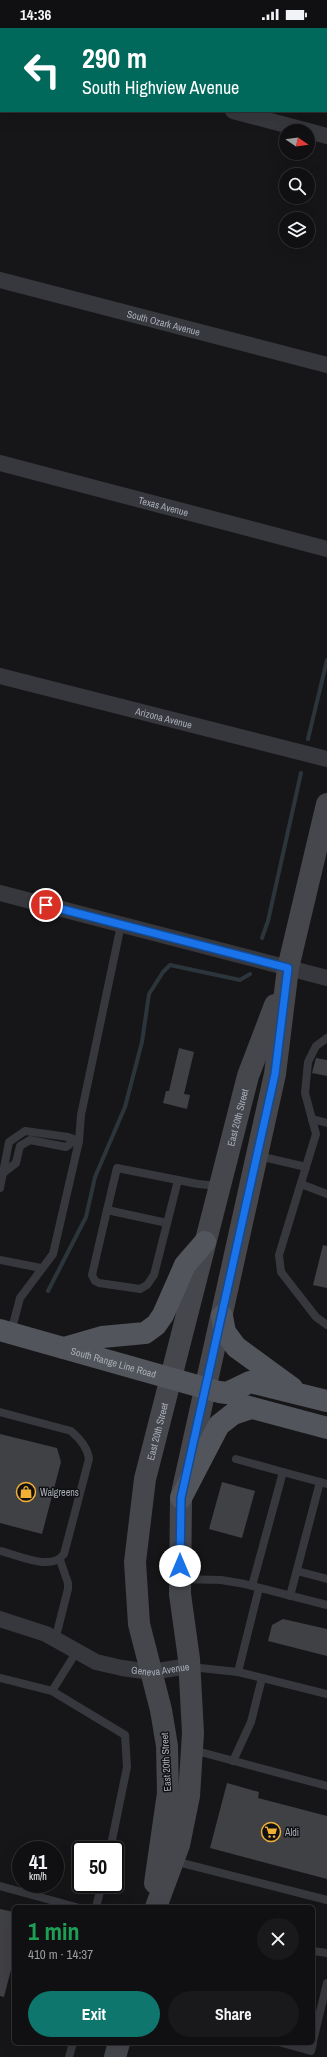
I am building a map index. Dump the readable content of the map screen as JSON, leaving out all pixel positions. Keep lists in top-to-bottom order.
{
  "streets": {
    "main road": ["East 20th Street", "South Range Line Road"],
    "street": [
      "South Ozark Avenue",
      "Texas Avenue",
      "Arizona Avenue",
      "Geneva Avenue"
    ]
  },
  "crossings": [
    ["East 20th Street", "South Range Line Road"],
    ["East 20th Street", "Geneva Avenue"]
  ],
  "places": {
    "shop": ["Walgreens"],
    "supermarket": ["Aldi"]
  },
  "north": "right",
  "page": {
    "status": "14:36",
    "turn": ["290 m", "South Highview Avenue"],
    "speed": "41 km/h",
    "limit": "50",
    "heading": ["1 min", "410 m · 14:37"],
    "buttons": ["Exit", "Share"]
  }
}
